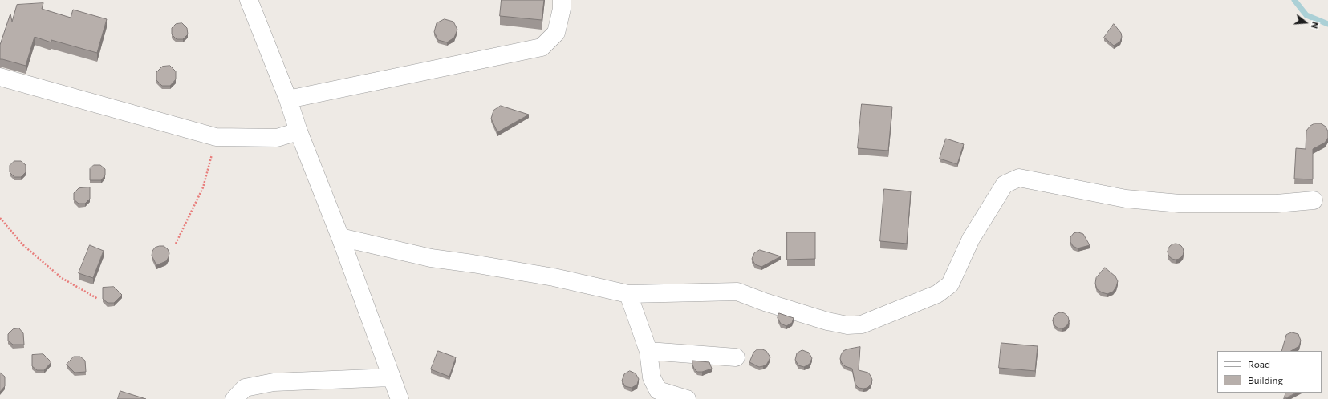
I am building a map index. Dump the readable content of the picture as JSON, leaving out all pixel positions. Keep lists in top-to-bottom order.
{
  "legend": ["Road", "Building"],
  "north": "right"
}
